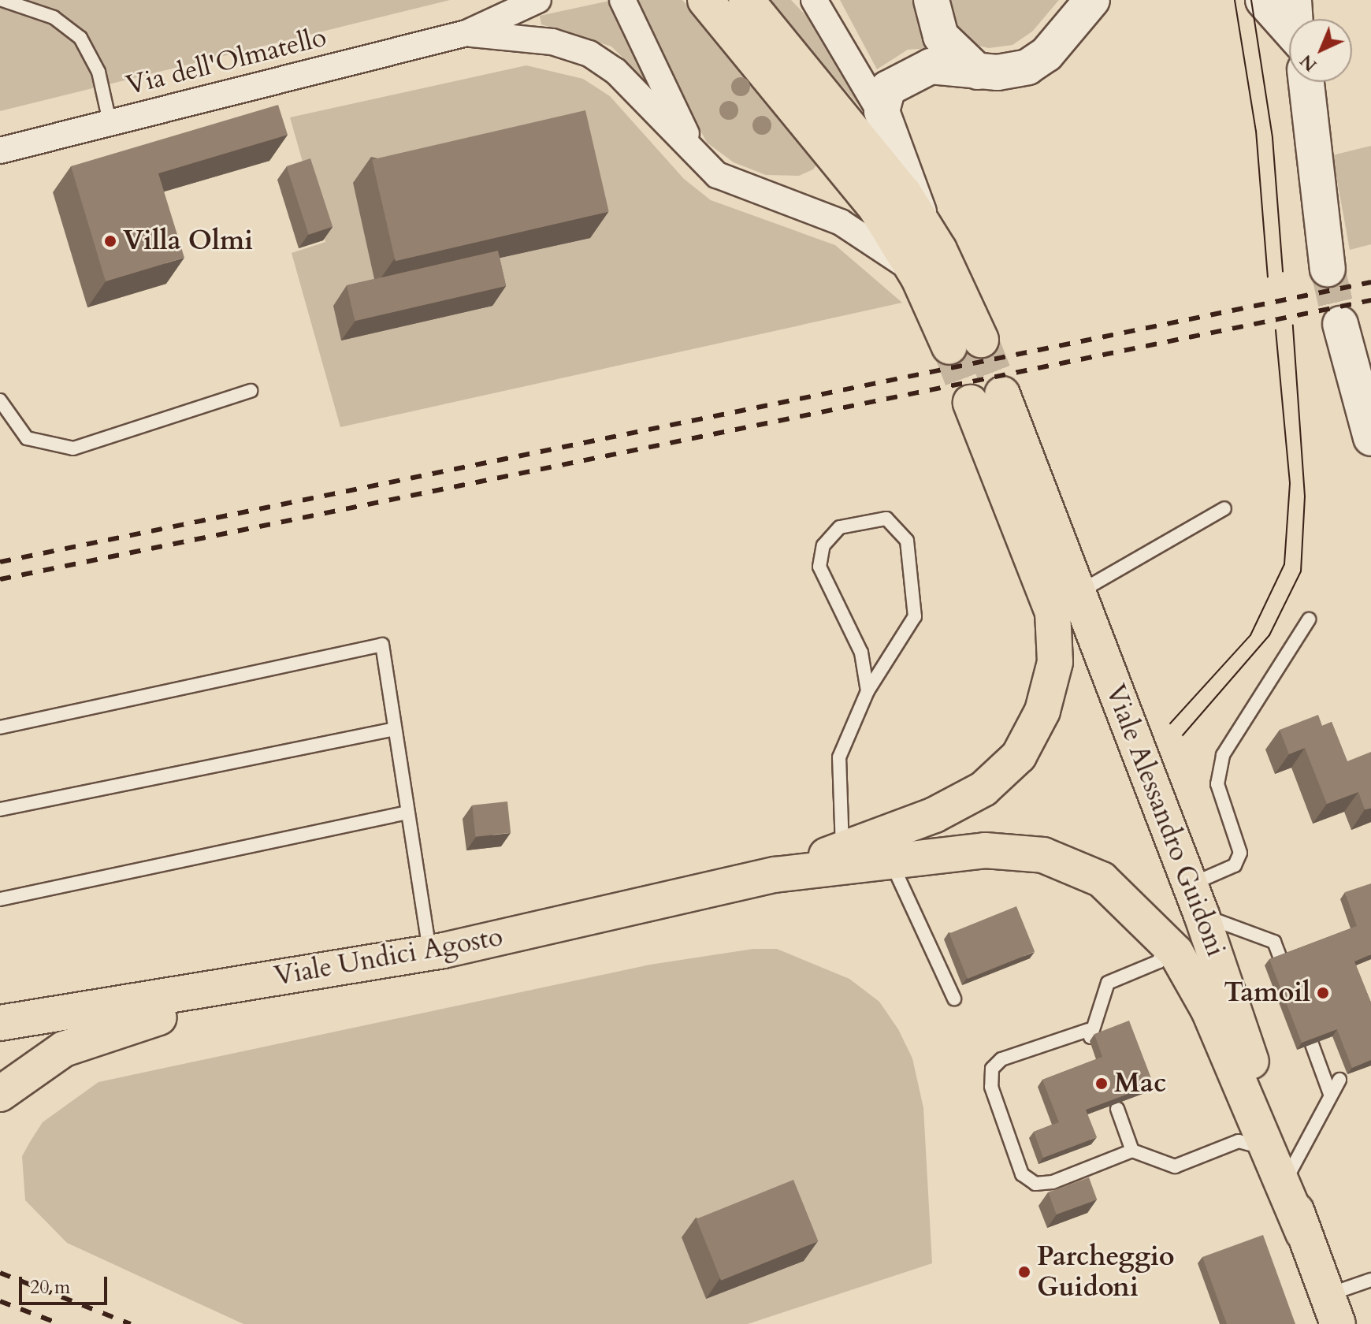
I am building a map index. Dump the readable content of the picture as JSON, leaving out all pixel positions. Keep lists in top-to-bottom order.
{
  "streets": {
    "main road": ["Viale Alessandro Guidoni", "Viale Undici Agosto"],
    "street": ["Via dell'Olmatello"]
  },
  "crossings": [
    ["Viale Alessandro Guidoni", "Viale Undici Agosto"]
  ],
  "places": [
    "Villa Olmi",
    "Tamoil",
    "Mac",
    "Parcheggio Guidoni"
  ],
  "scale_bar": "20 m",
  "north": "bottom left"
}
